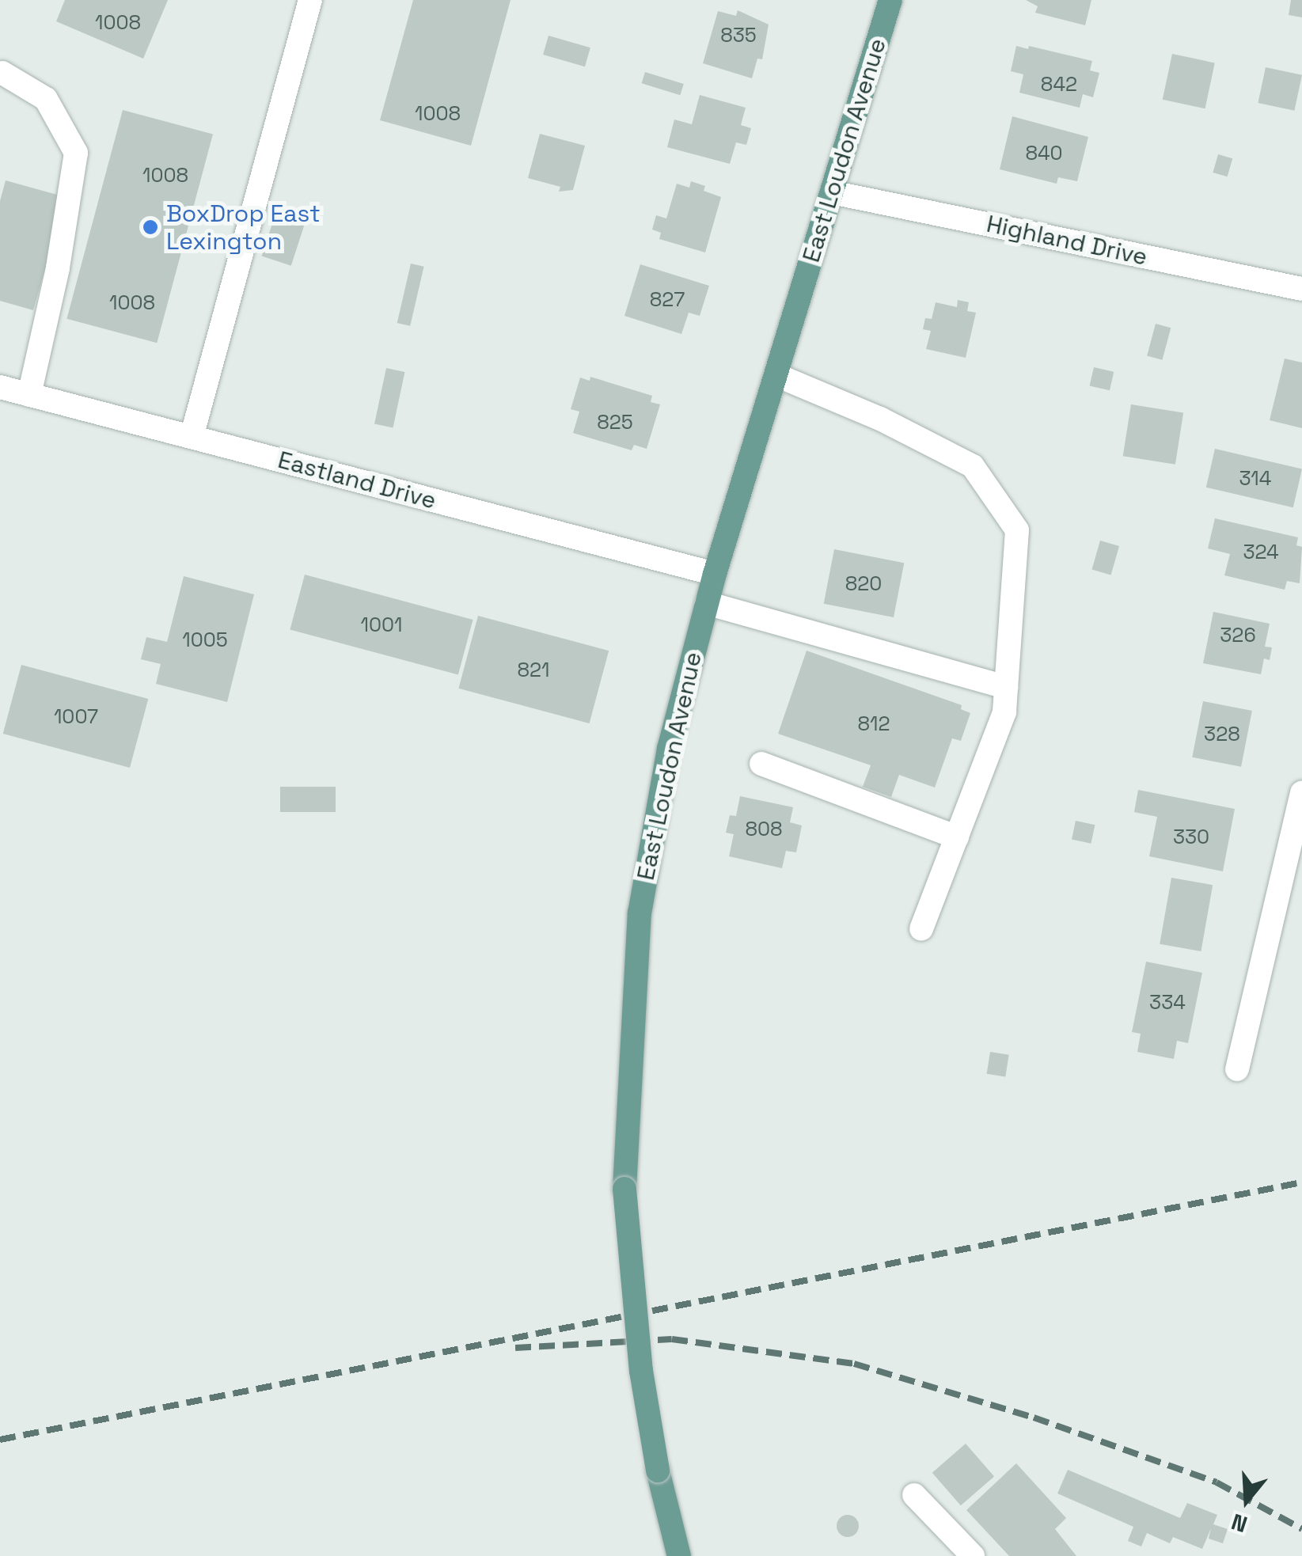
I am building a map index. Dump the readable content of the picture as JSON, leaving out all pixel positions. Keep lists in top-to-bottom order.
{
  "streets": {
    "main road": ["East Loudon Avenue"],
    "street": ["Highland Drive", "Eastland Drive"]
  },
  "crossings": [
    ["East Loudon Avenue", "Highland Drive"],
    ["East Loudon Avenue", "Eastland Drive"]
  ],
  "places": ["BoxDrop East Lexington"],
  "house_numbers": [
    "1008",
    "835",
    "842",
    "1008",
    "840",
    "1008",
    "827",
    "1008",
    "825",
    "314",
    "324",
    "820",
    "1001",
    "326",
    "1005",
    "821",
    "1007",
    "812",
    "328",
    "808",
    "330",
    "334"
  ],
  "north": "bottom"
}
